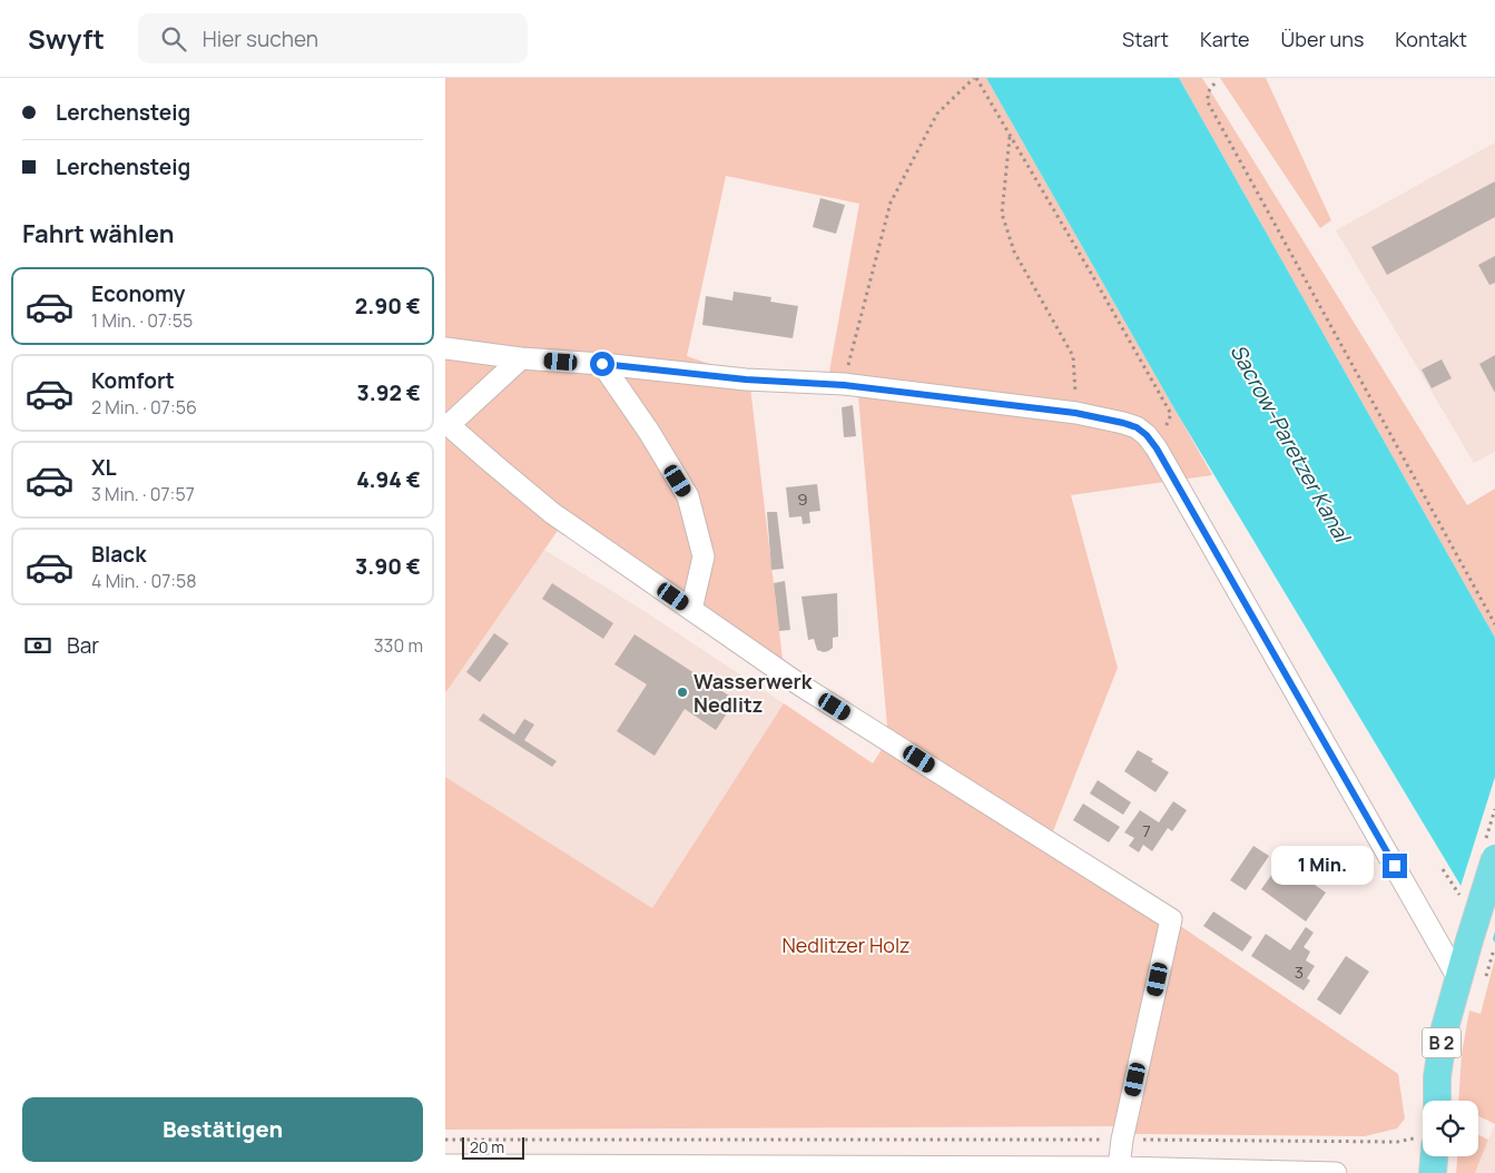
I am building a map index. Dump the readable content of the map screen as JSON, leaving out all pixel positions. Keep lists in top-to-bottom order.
{
  "streets": {
    "main road": ["B 2"]
  },
  "water": ["Sacrow-Paretzer Kanal"],
  "parks": ["Nedlitzer Holz"],
  "places": ["Wasserwerk Nedlitz"],
  "house_numbers": ["9", "7", "3"],
  "scale_bar": "20 m",
  "page": {
    "header": "Swyft",
    "search": "Hier suchen",
    "nav": [
      "Start",
      "Karte",
      "Über uns",
      "Kontakt"
    ],
    "banner": ["Lerchensteig", "Lerchensteig"],
    "heading": "Fahrt wählen",
    "list": [
      {
        "name": "Economy",
        "note": "1 Min. · 07:55",
        "value": "2.90 €"
      },
      {
        "name": "Komfort",
        "note": "2 Min. · 07:56",
        "value": "3.92 €"
      },
      {
        "name": "XL",
        "note": "3 Min. · 07:57",
        "value": "4.94 €"
      },
      {
        "name": "Black",
        "note": "4 Min. · 07:58",
        "value": "3.90 €"
      }
    ],
    "pay": ["Bar", "330 m"],
    "bubble": "1 Min.",
    "buttons": "Bestätigen",
    "scale": "20 m"
  }
}
